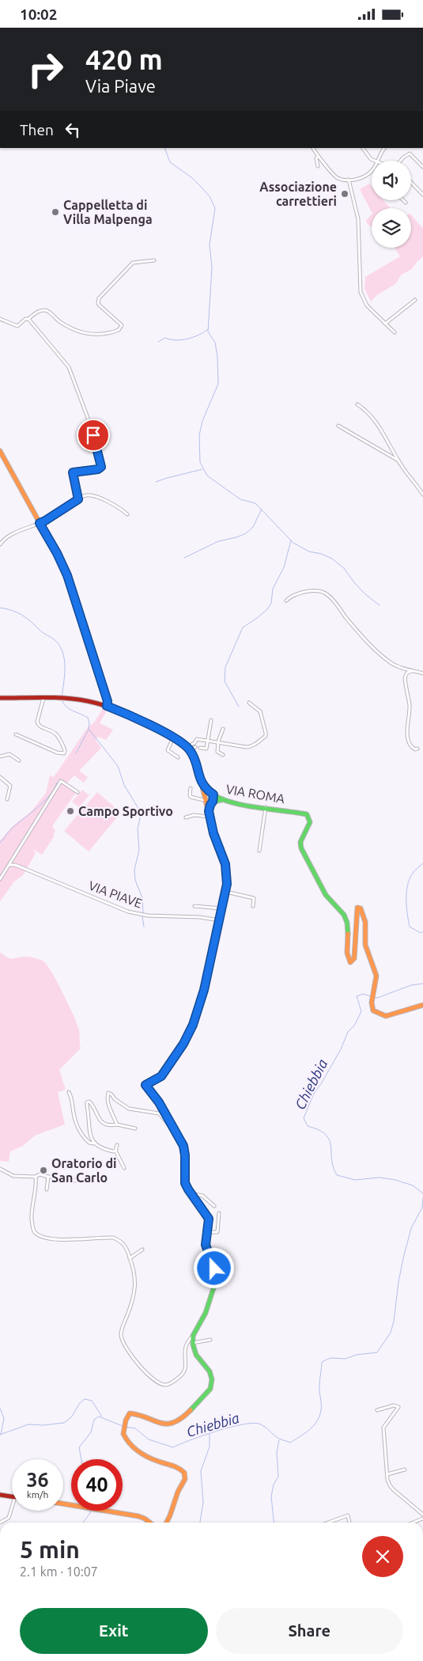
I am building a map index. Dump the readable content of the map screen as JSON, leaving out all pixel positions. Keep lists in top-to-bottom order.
{
  "streets": {
    "street": ["VIA ROMA", "VIA PIAVE"]
  },
  "water": ["Chiebbia"],
  "places": [
    "Associazione carrettieri",
    "Cappelletta di Villa Malpenga",
    "Campo Sportivo",
    "Oratorio di San Carlo"
  ],
  "page": {
    "status": "10:02",
    "turn": ["420 m", "Via Piave"],
    "then": "Then",
    "speed": "36 km/h",
    "limit": "40",
    "heading": ["5 min", "2.1 km · 10:07"],
    "buttons": ["Exit", "Share"]
  }
}
